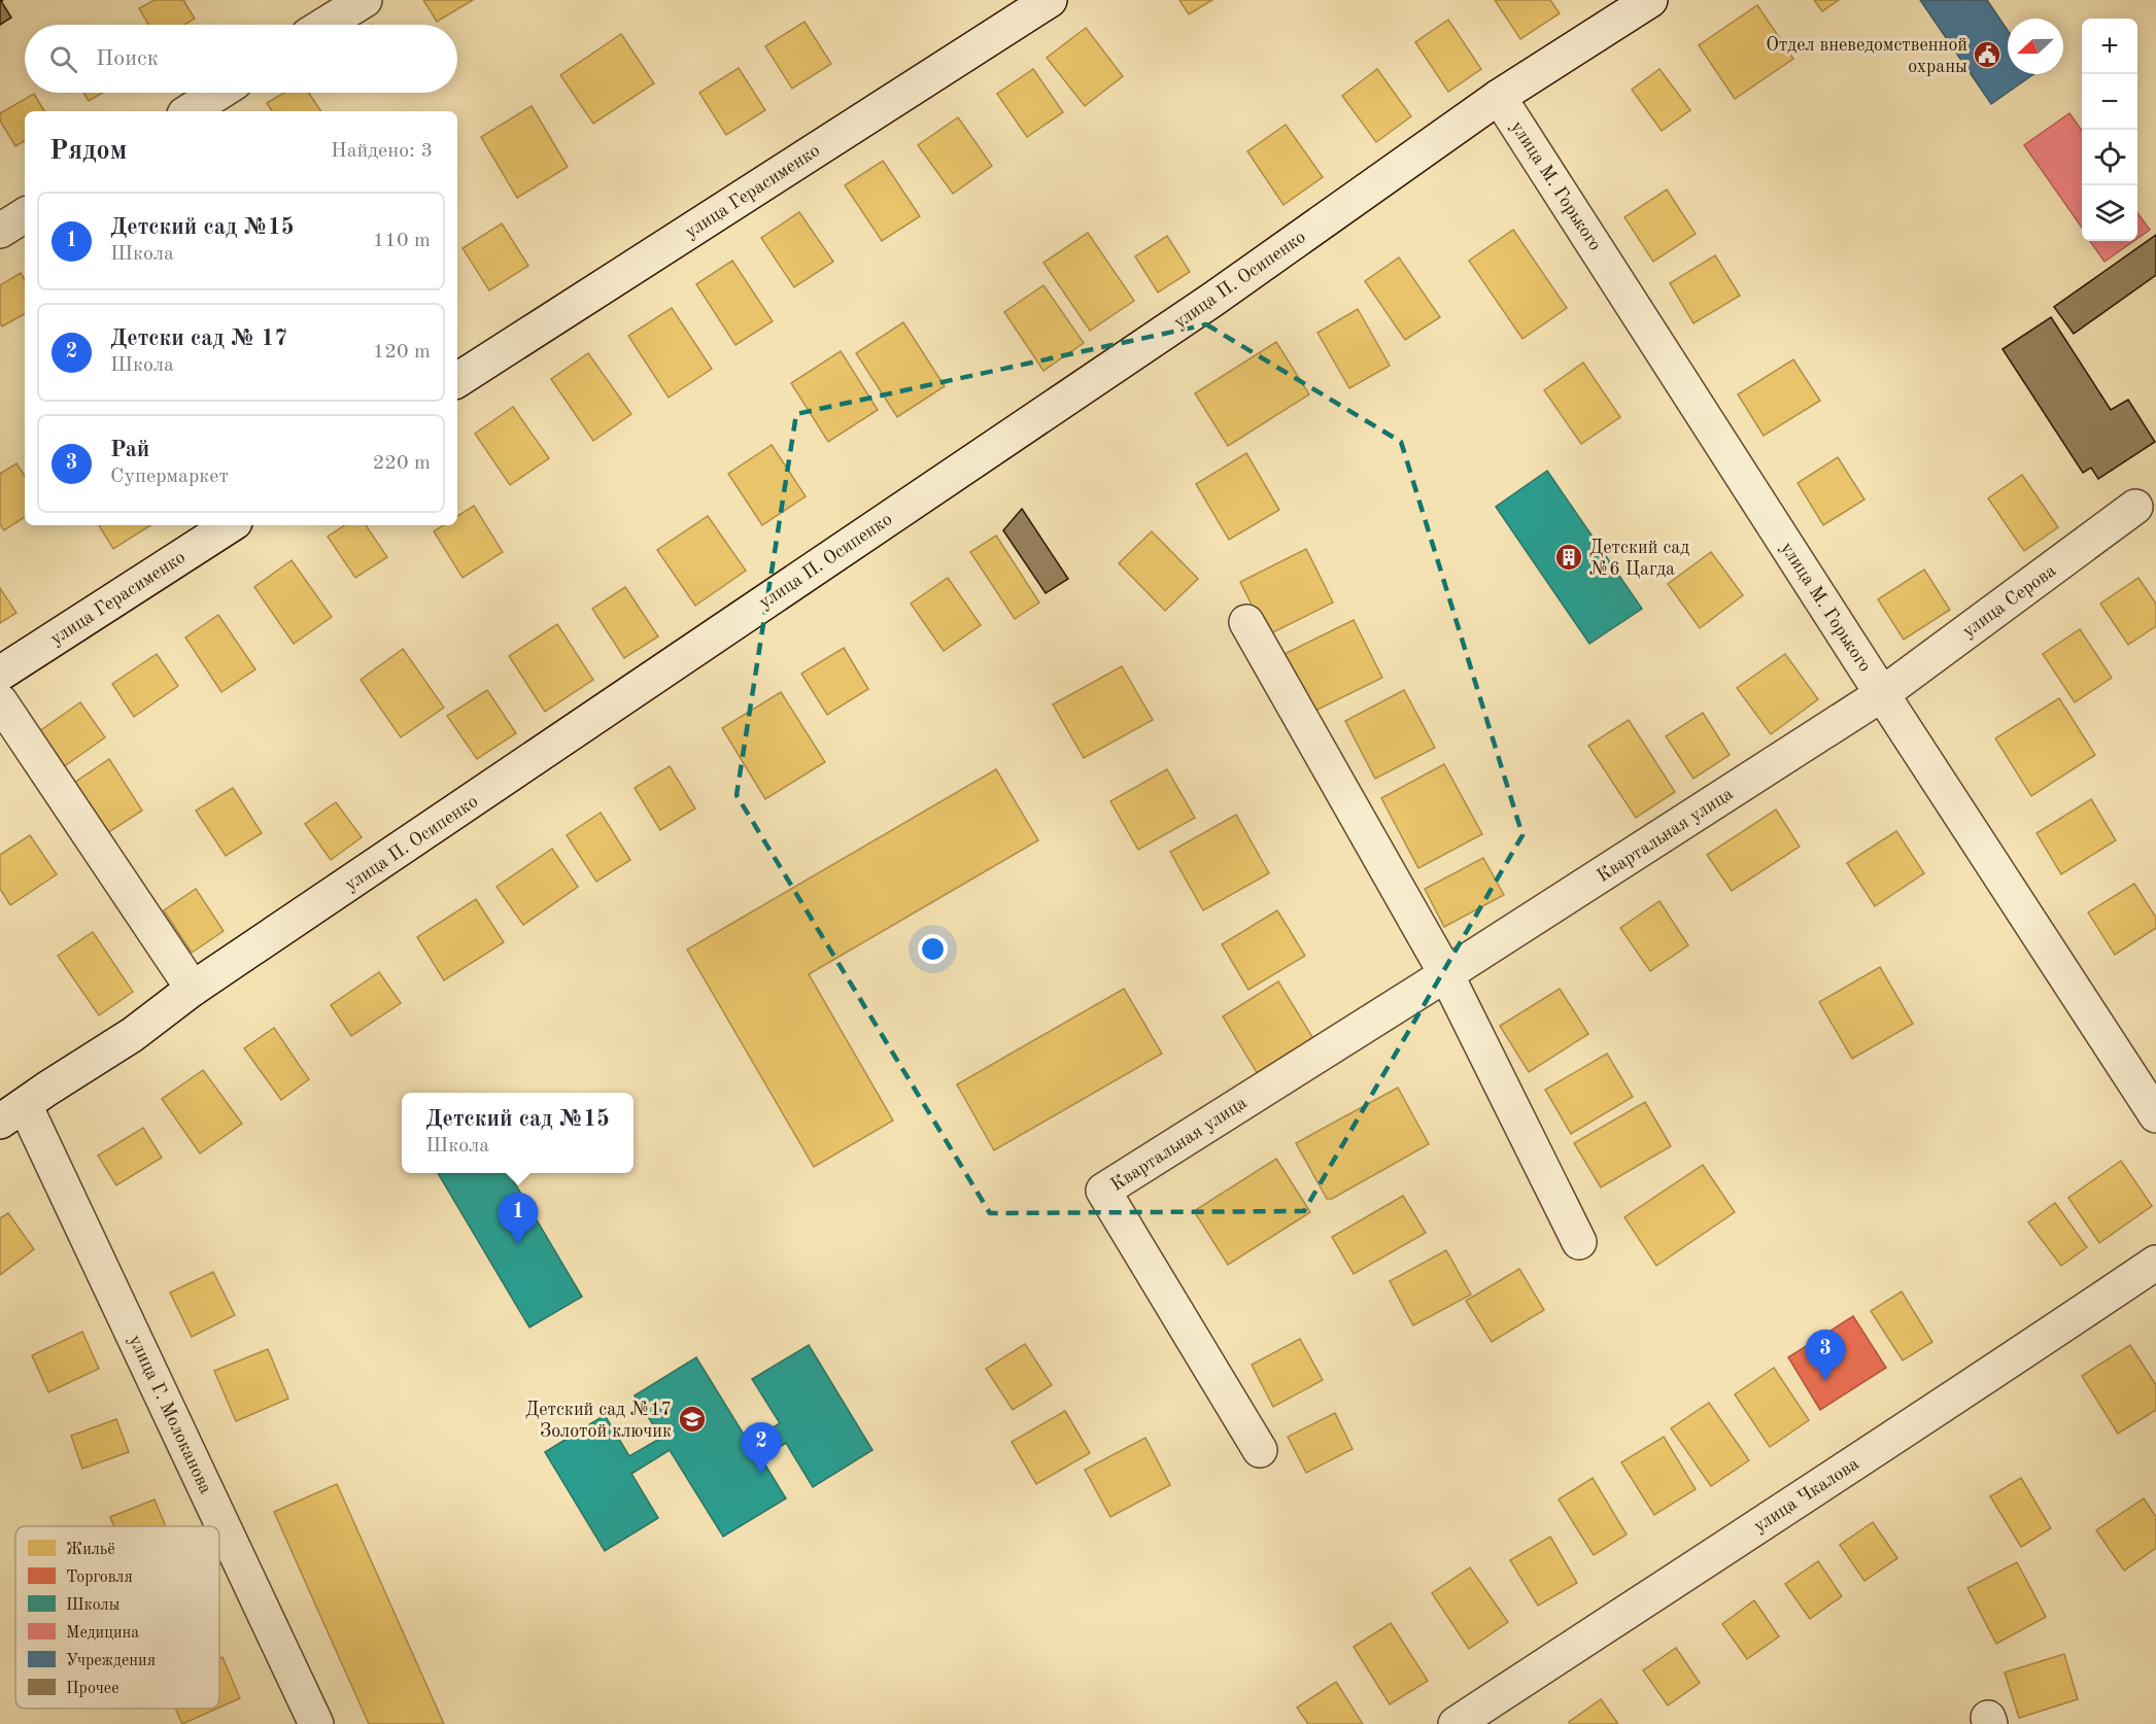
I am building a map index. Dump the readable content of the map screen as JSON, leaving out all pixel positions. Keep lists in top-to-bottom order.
{
  "streets": {
    "street": [
      "улица М. Горького",
      "улица Герасименко",
      "улица П. Осипенко",
      "улица Серова",
      "Квартальная улица",
      "улица Г. Молоканова",
      "улица Чкалова"
    ]
  },
  "crossings": [
    ["улица М. Горького", "улица П. Осипенко"],
    ["улица М. Горького", "улица Серова"],
    ["улица М. Горького", "Квартальная улица"],
    ["улица П. Осипенко", "улица Г. Молоканова"],
    ["улица Серова", "Квартальная улица"]
  ],
  "places": {
    "public building": ["Отдел вневедомственной охраны"],
    "building": ["Детский сад №6 Цагда"],
    "school or university": ["Детский сад №17 Золотой ключик"]
  },
  "legend": [
    "Жильё",
    "Торговля",
    "Школы",
    "Медицина",
    "Учреждения",
    "Прочее"
  ],
  "north": "left",
  "page": {
    "map_buttons": ["+", "−"],
    "search": "Поиск",
    "heading": ["Рядом", "Найдено: 3"],
    "list": [
      {
        "mark": "1",
        "name": "Детский сад №15",
        "note": "Школа",
        "value": "110 m"
      },
      {
        "mark": "2",
        "name": "Детски сад № 17",
        "note": "Школа",
        "value": "120 m"
      },
      {
        "mark": "3",
        "name": "Рай",
        "note": "Супермаркет",
        "value": "220 m"
      }
    ],
    "popup": ["Детский сад №15", "Школа"],
    "pins": ["1", "3", "2"]
  }
}
